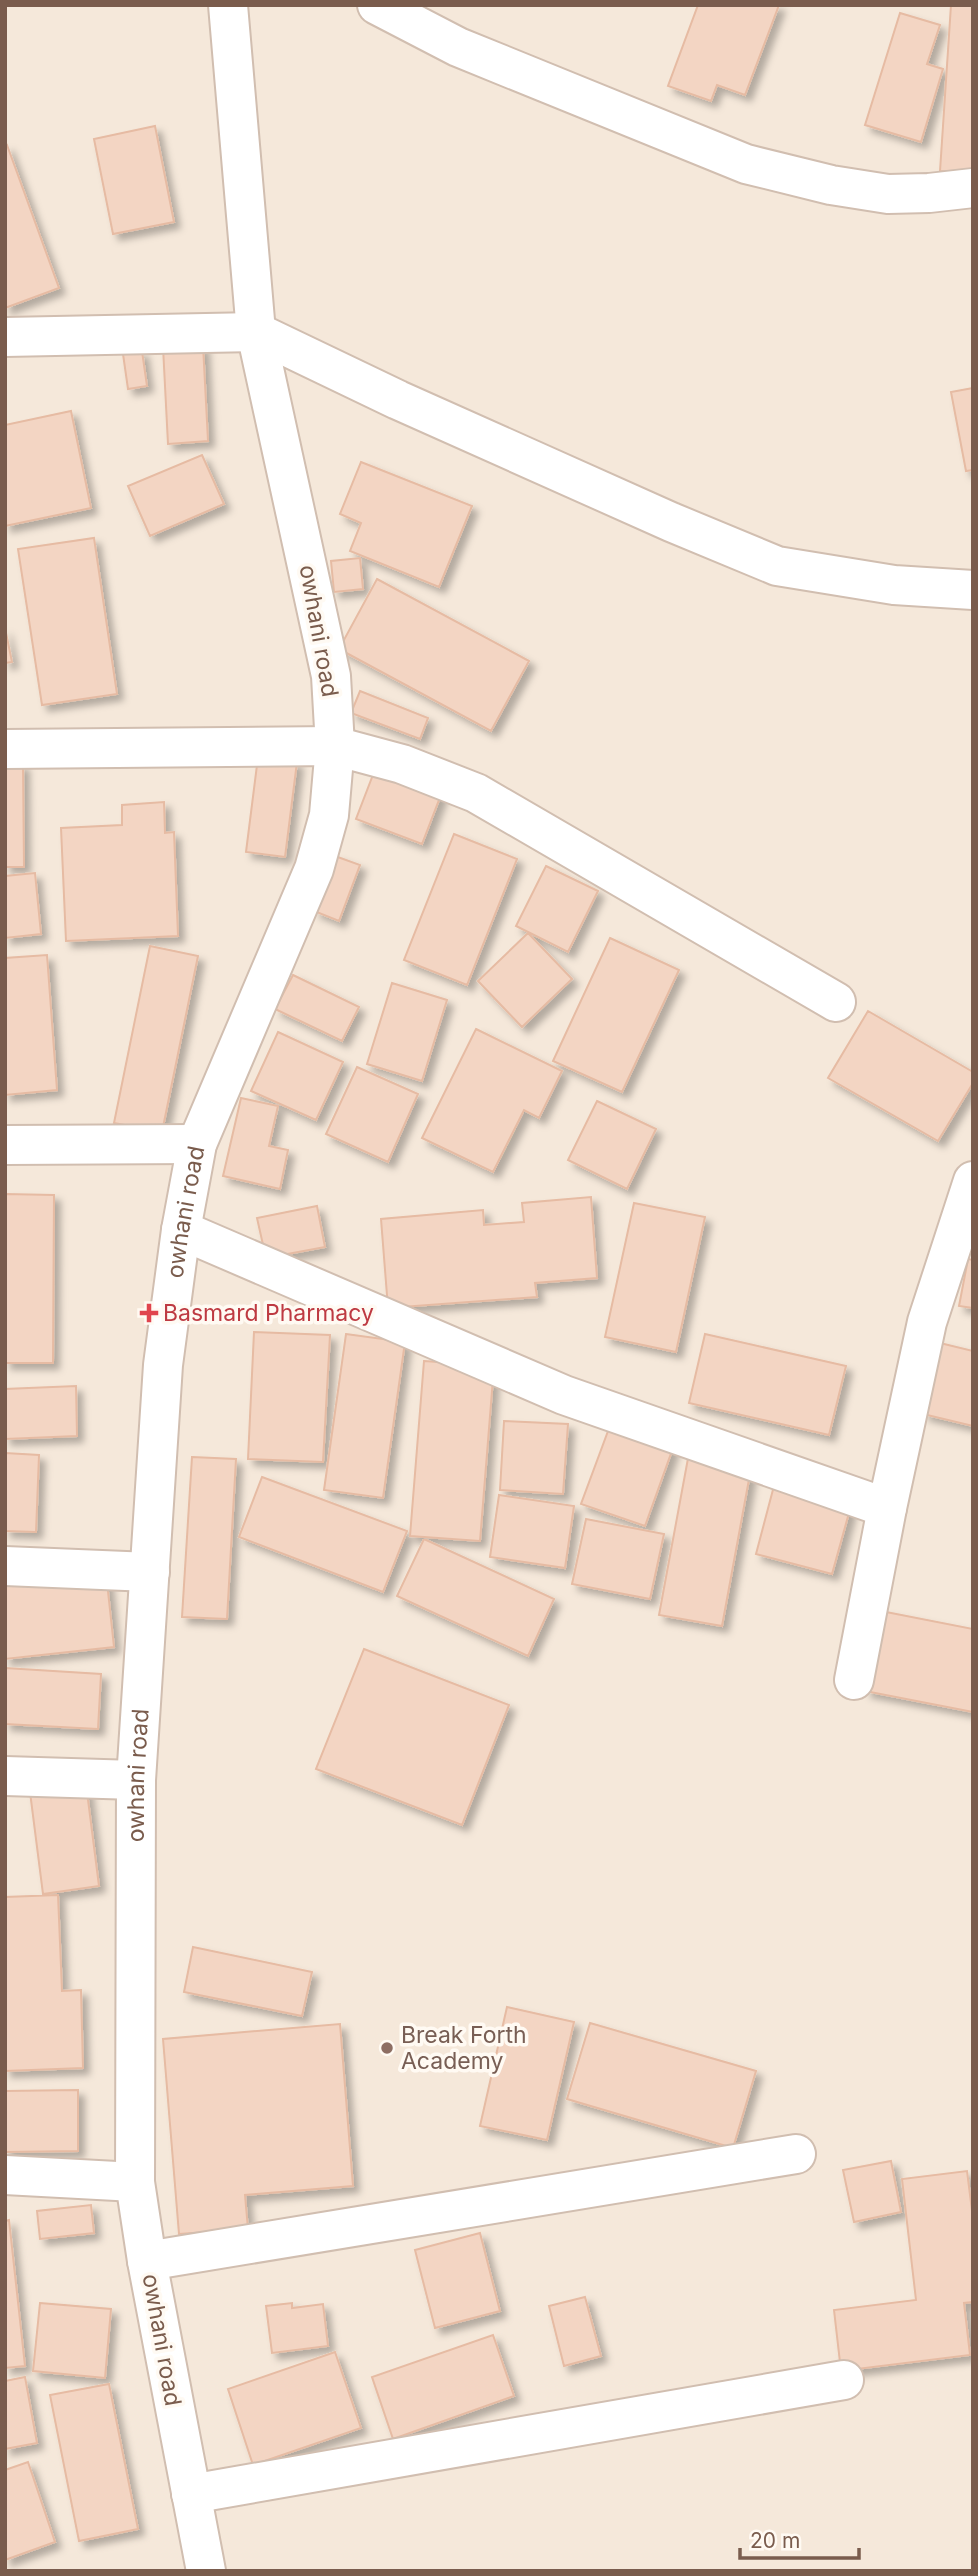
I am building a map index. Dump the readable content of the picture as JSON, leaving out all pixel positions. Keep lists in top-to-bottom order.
{
  "streets": {
    "street": ["owhani road"]
  },
  "places": {
    "health": ["Basmard Pharmacy"],
    "other": ["Break Forth Academy"]
  },
  "scale_bar": "20 m"
}
